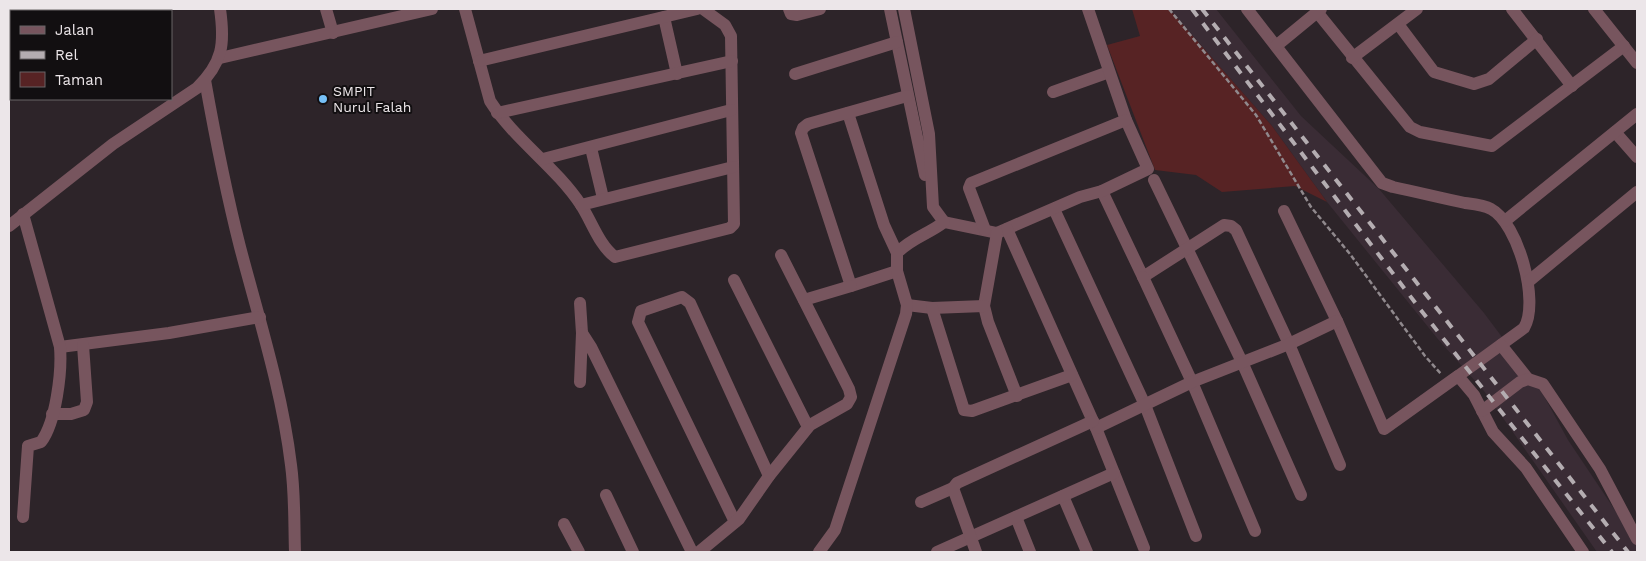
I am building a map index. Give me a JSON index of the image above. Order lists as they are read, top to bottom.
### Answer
{
  "places": ["SMPIT Nurul Falah"],
  "legend": ["Jalan", "Rel", "Taman"]
}
